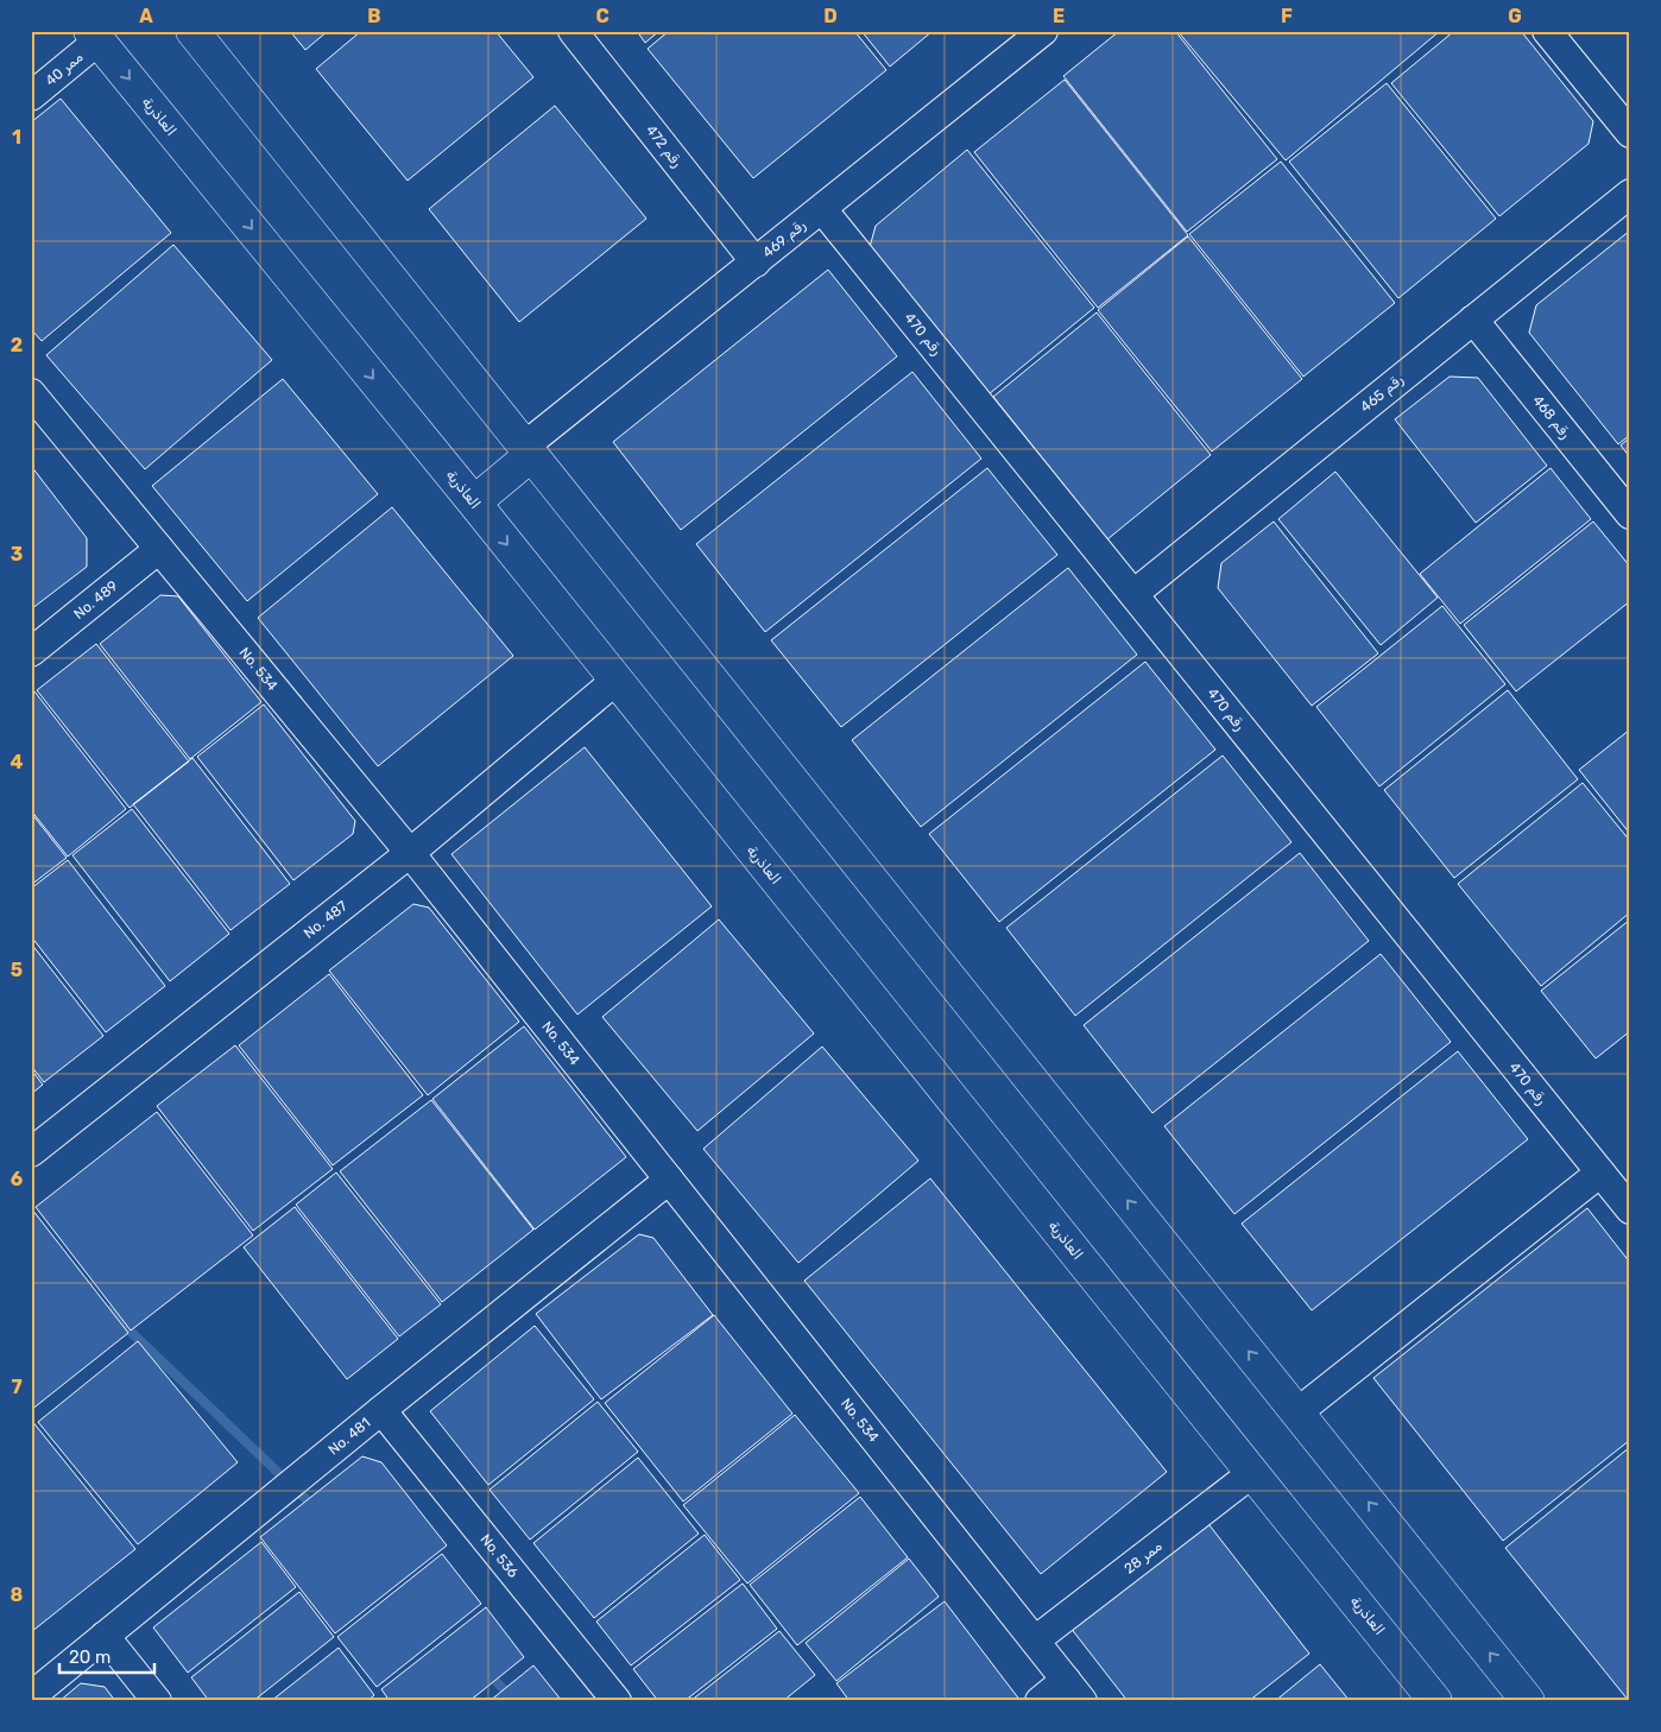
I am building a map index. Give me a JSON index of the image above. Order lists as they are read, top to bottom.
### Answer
{
  "streets": {
    "street": [
      "ممر 40",
      "العاذرية",
      "رقم 472",
      "رقم 469",
      "رقم 470",
      "رقم 465",
      "رقم 468",
      "No. 489",
      "No. 534",
      "No. 487",
      "No. 481",
      "No. 536",
      "ممر 28"
    ]
  },
  "crossings": [
    ["ممر 40", "العاذرية"],
    ["العاذرية", "No. 487"],
    ["العاذرية", "ممر 28"],
    ["رقم 472", "رقم 469"],
    ["رقم 469", "رقم 470"],
    ["رقم 470", "رقم 465"],
    ["رقم 465", "رقم 468"],
    ["No. 489", "No. 534"],
    ["No. 534", "No. 487"],
    ["No. 534", "No. 481"],
    ["No. 534", "ممر 28"],
    ["No. 481", "No. 536"]
  ],
  "scale_bar": "20 m",
  "grid": {
    "columns": [
      "A",
      "B",
      "C",
      "D",
      "E",
      "F",
      "G"
    ],
    "rows": [
      "1",
      "2",
      "3",
      "4",
      "5",
      "6",
      "7",
      "8"
    ]
  }
}
